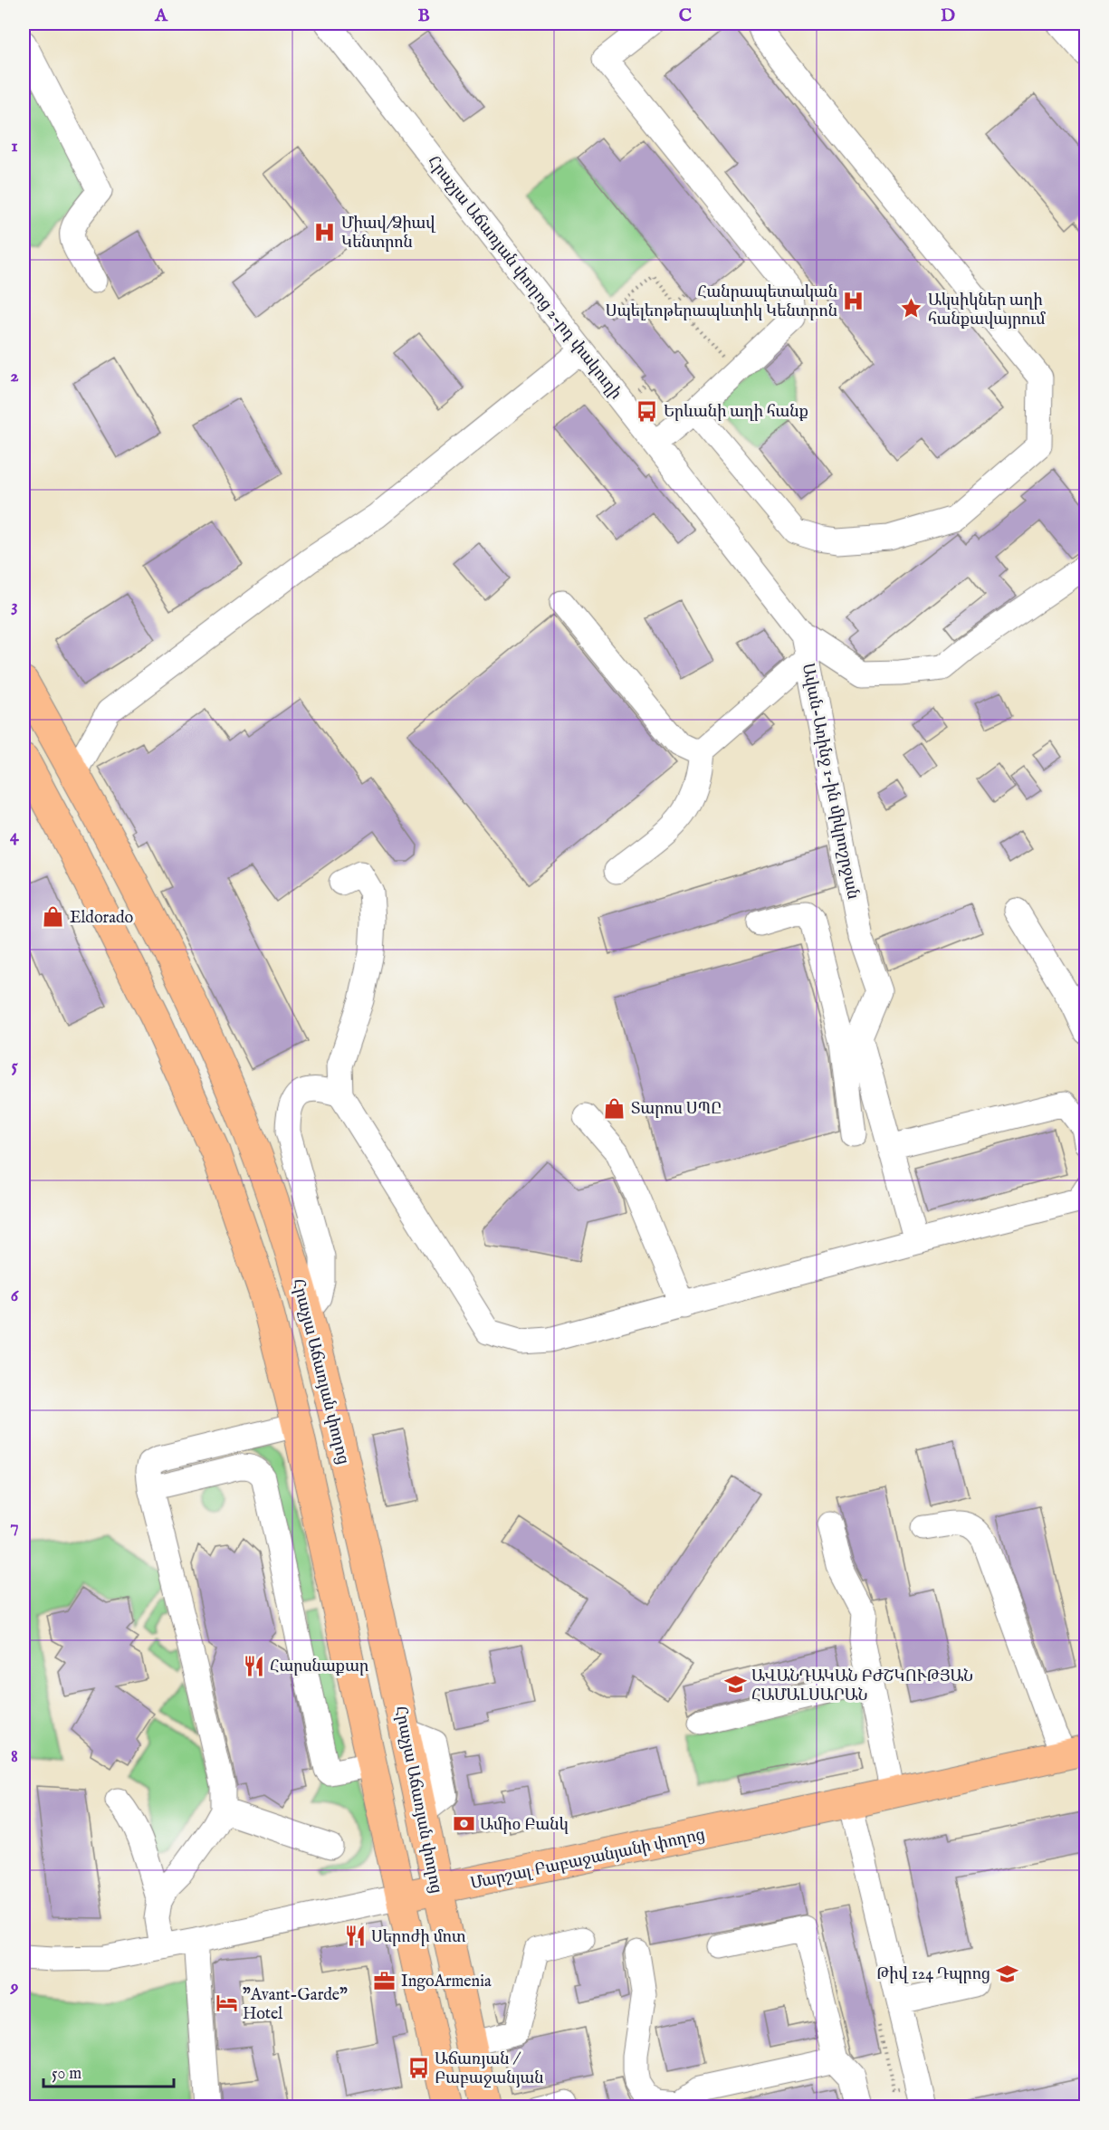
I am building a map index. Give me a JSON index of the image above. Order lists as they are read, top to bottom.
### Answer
{
  "streets": {
    "main road": ["Հրաչյա Աճառյան փողոց", "Մարշալ Բաբաջանյանի փողոց"],
    "street": ["Հրաչյա Աճառյան փողոց 2-րդ փակուղի", "Ավան-Առինջ 1-ին միկրոշրջան"]
  },
  "crossings": [
    ["Հրաչյա Աճառյան փողոց 2-րդ փակուղի", "Ավան-Առինջ 1-ին միկրոշրջան"],
    ["Հրաչյա Աճառյան փողոց", "Մարշալ Բաբաջանյանի փողոց"]
  ],
  "places": {
    "hospital": ["Միավ/Ձիավ Կենտրոն", "Հանրապետական Սպելեոթերապևտիկ Կենտրոն"],
    "place": ["Ակսիկներ աղի հանքավայրում"],
    "bus stop": ["Երևանի աղի հանք", "Աճառյան / Բաբաջանյան"],
    "shop": ["Eldorado", "Տարոս ՍՊԸ"],
    "restaurant": ["Հարսնաքար", "Սերոժի մոտ"],
    "school or university": ["ԱՎԱՆԴԱԿԱՆ ԲԺՇԿՈՒԹՅԱՆ ՀԱՄԱԼՍԱՐԱՆ", "Թիվ 124 Դպրոց"],
    "bank": ["Ամիօ Բանկ"],
    "office": ["IngoArmenia"],
    "hotel": ["\"Avant-Garde\" Hotel"]
  },
  "scale_bar": "50 m",
  "grid": {
    "columns": [
      "A",
      "B",
      "C",
      "D"
    ],
    "rows": [
      "1",
      "2",
      "3",
      "4",
      "5",
      "6",
      "7",
      "8",
      "9"
    ]
  }
}
